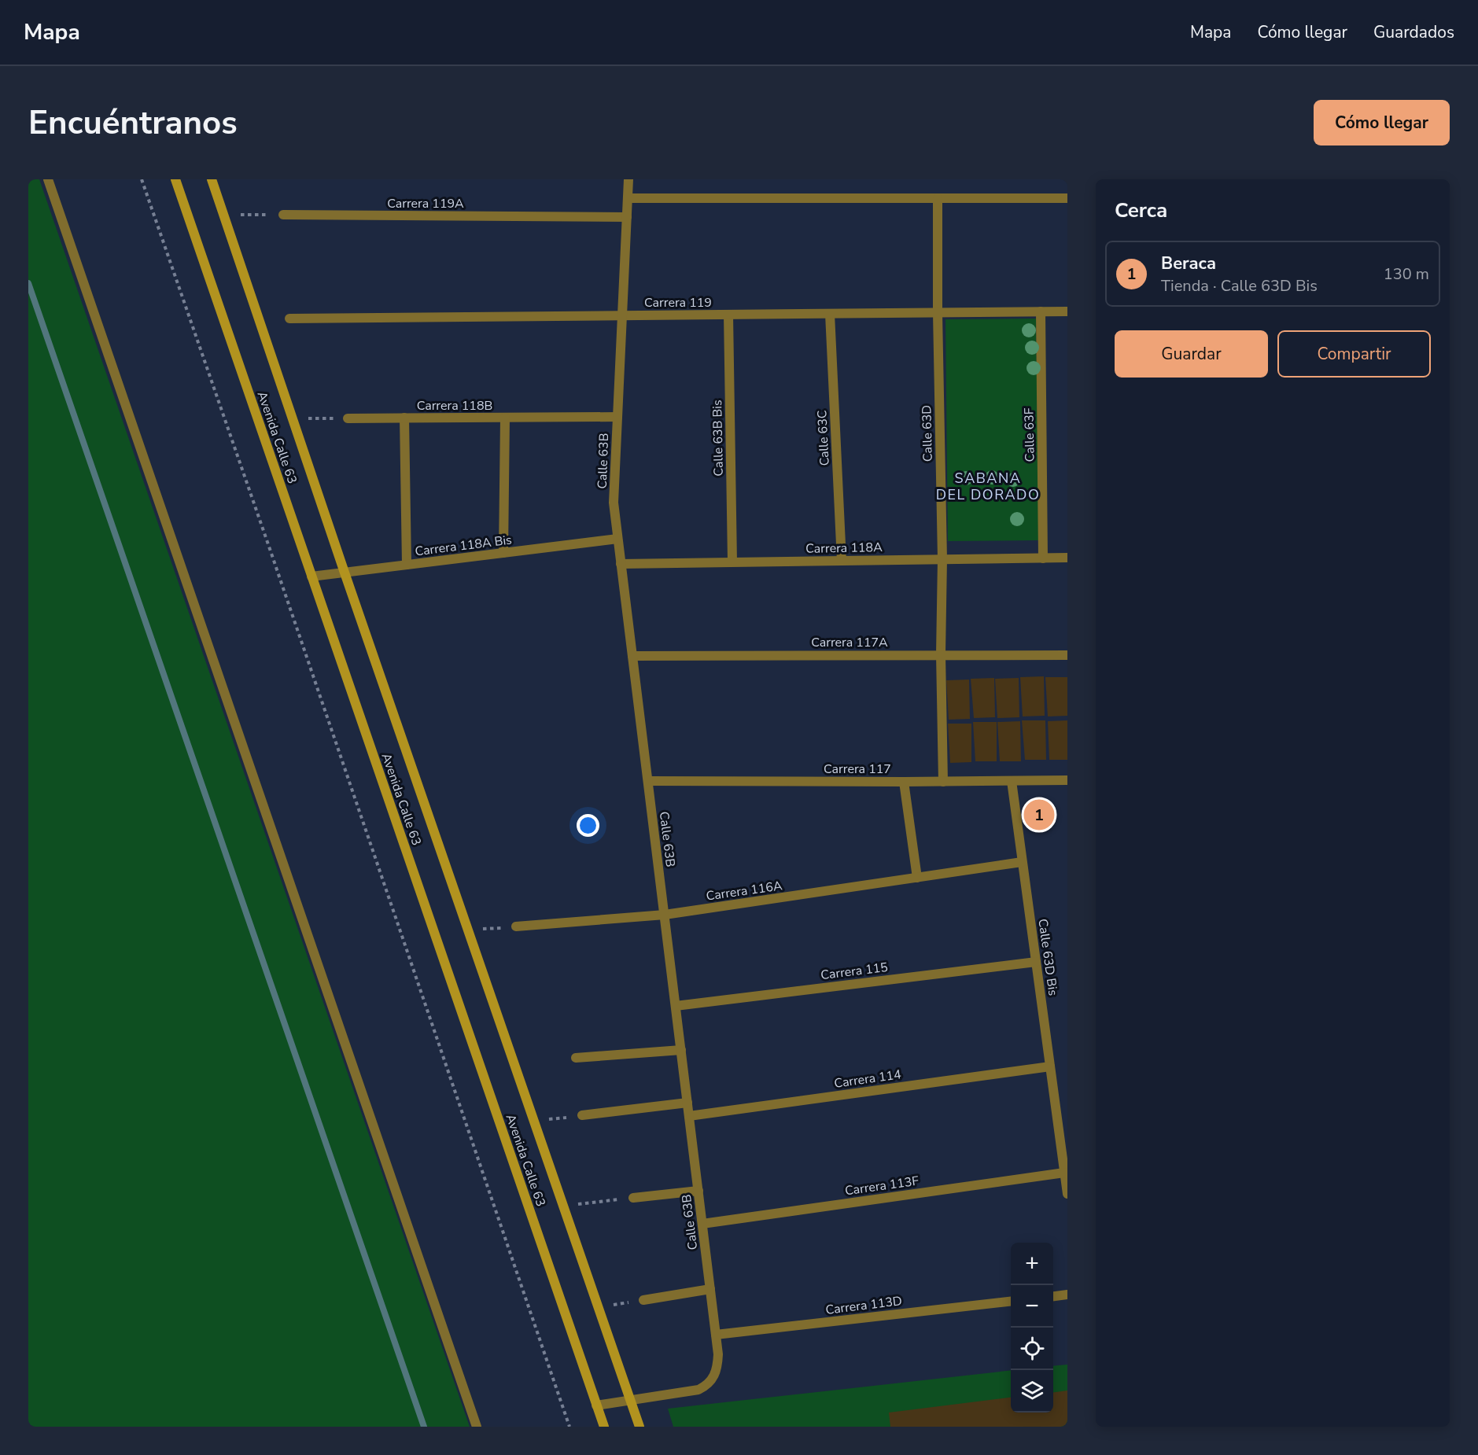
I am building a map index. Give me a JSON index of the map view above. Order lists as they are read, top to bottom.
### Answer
{
  "streets": {
    "main road": ["Avenida Calle 63"],
    "street": [
      "Carrera 119A",
      "Carrera 119",
      "Carrera 118B",
      "Calle 63D",
      "Calle 63F",
      "Calle 63B Bis",
      "Calle 63C",
      "Calle 63B",
      "Carrera 118A Bis",
      "Carrera 118A",
      "Carrera 117A",
      "Carrera 117",
      "Carrera 116A",
      "Calle 63D Bis",
      "Carrera 115",
      "Carrera 114",
      "Carrera 113F",
      "Carrera 113D"
    ]
  },
  "crossings": [
    ["Carrera 119A", "Calle 63B"],
    ["Carrera 119", "Calle 63D"],
    ["Carrera 119", "Calle 63F"],
    ["Carrera 119", "Calle 63B Bis"],
    ["Carrera 119", "Calle 63C"],
    ["Carrera 119", "Calle 63B"],
    ["Carrera 118B", "Calle 63B"],
    ["Calle 63D", "Carrera 118A"],
    ["Calle 63D", "Carrera 117A"],
    ["Calle 63D", "Carrera 117"],
    ["Calle 63F", "Carrera 118A"],
    ["Avenida Calle 63", "Calle 63B"],
    ["Avenida Calle 63", "Carrera 118A Bis"],
    ["Calle 63B Bis", "Carrera 118A"],
    ["Calle 63C", "Carrera 118A"],
    ["Calle 63B", "Carrera 118A Bis"],
    ["Calle 63B", "Carrera 118A"],
    ["Calle 63B", "Carrera 117A"],
    ["Calle 63B", "Carrera 117"],
    ["Calle 63B", "Carrera 116A"],
    ["Calle 63B", "Carrera 115"],
    ["Calle 63B", "Carrera 114"],
    ["Calle 63B", "Carrera 113F"],
    ["Calle 63B", "Carrera 113D"],
    ["Carrera 117", "Calle 63D Bis"],
    ["Carrera 116A", "Calle 63D Bis"],
    ["Calle 63D Bis", "Carrera 115"],
    ["Calle 63D Bis", "Carrera 114"],
    ["Calle 63D Bis", "Carrera 113F"]
  ],
  "districts": ["SABANA DEL DORADO"],
  "page": {
    "header": "Mapa",
    "nav": ["Mapa", "Cómo llegar", "Guardados"],
    "buttons": [
      "Cómo llegar",
      ["Guardar", "Compartir"]
    ],
    "title": "Encuéntranos",
    "heading": "Cerca",
    "list": [
      {
        "mark": "1",
        "name": "Beraca",
        "note": "Tienda · Calle 63D Bis",
        "value": "130 m"
      }
    ],
    "pins": "1",
    "map_buttons": ["+", "−"]
  }
}
